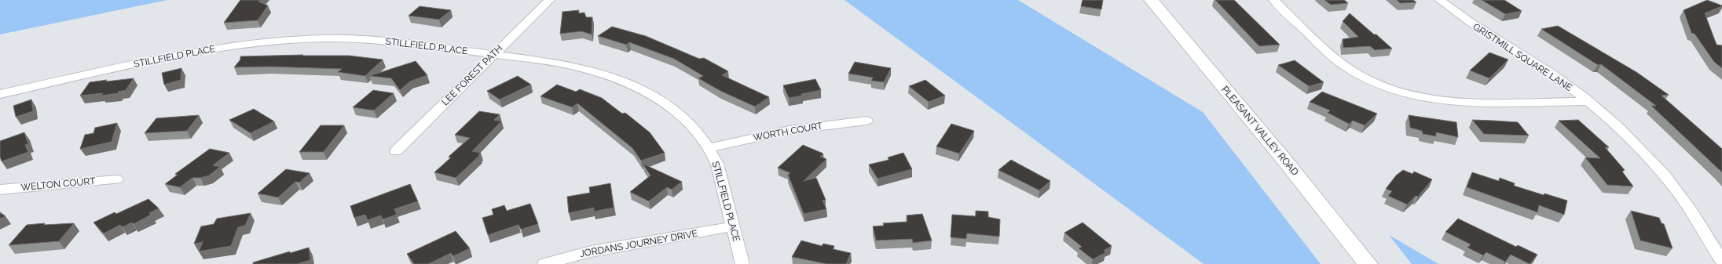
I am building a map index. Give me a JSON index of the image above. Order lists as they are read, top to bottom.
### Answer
{
  "streets": {
    "main road": ["PLEASANT VALLEY ROAD"],
    "street": [
      "STILLFIELD PLACE",
      "GRISTMILL SQUARE LANE",
      "LEE FOREST PATH",
      "WORTH COURT",
      "WELTON COURT",
      "JORDANS JOURNEY DRIVE"
    ]
  },
  "crossings": [
    ["STILLFIELD PLACE", "LEE FOREST PATH"],
    ["STILLFIELD PLACE", "WORTH COURT"],
    ["STILLFIELD PLACE", "JORDANS JOURNEY DRIVE"]
  ]
}
